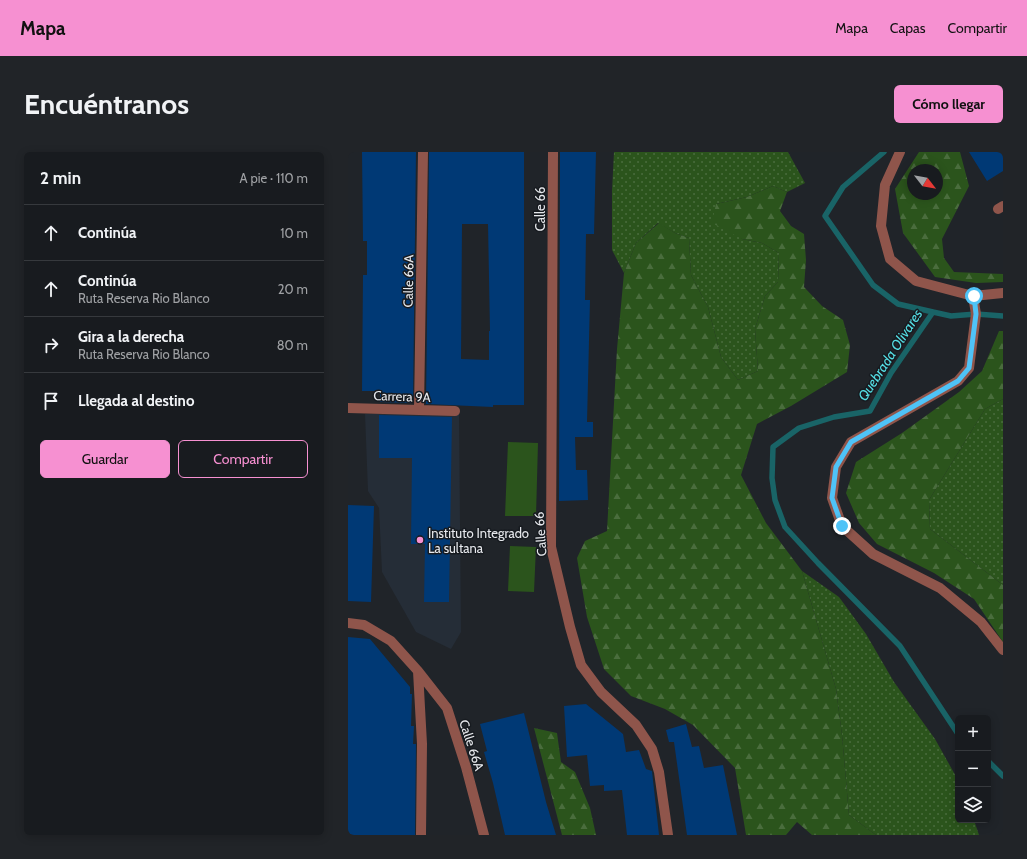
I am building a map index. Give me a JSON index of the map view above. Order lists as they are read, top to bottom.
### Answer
{
  "streets": {
    "street": ["Calle 66", "Calle 66A", "Carrera 9A"]
  },
  "crossings": [
    ["Calle 66A", "Carrera 9A"]
  ],
  "water": ["Quebrada Olivares"],
  "places": ["Instituto Integrado La sultana"],
  "north": "bottom right",
  "page": {
    "header": "Mapa",
    "nav": ["Mapa", "Capas", "Compartir"],
    "buttons": [
      "Cómo llegar",
      ["Guardar", "Compartir"]
    ],
    "title": "Encuéntranos",
    "heading": ["2 min", "A pie · 110 m"],
    "list": [
      ["Continúa", "10 m"],
      ["Continúa", "Ruta Reserva Rio Blanco", "20 m"],
      ["Gira a la derecha", "Ruta Reserva Rio Blanco", "80 m"],
      "Llegada al destino"
    ],
    "map_buttons": ["+", "−"]
  }
}
